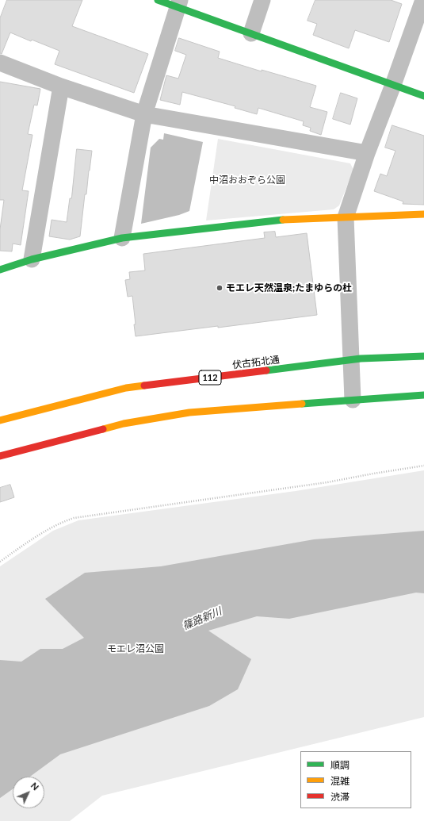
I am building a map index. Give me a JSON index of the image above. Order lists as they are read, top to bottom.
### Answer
{
  "streets": {
    "main road": ["伏古拓北通", "112"]
  },
  "water": ["篠路新川"],
  "parks": ["中沼おおぞら公園", "モエレ沼公園"],
  "places": ["モエレ天然温泉;たまゆらの杜"],
  "legend": ["順調", "混雑", "渋滞"],
  "north": "top right"
}
